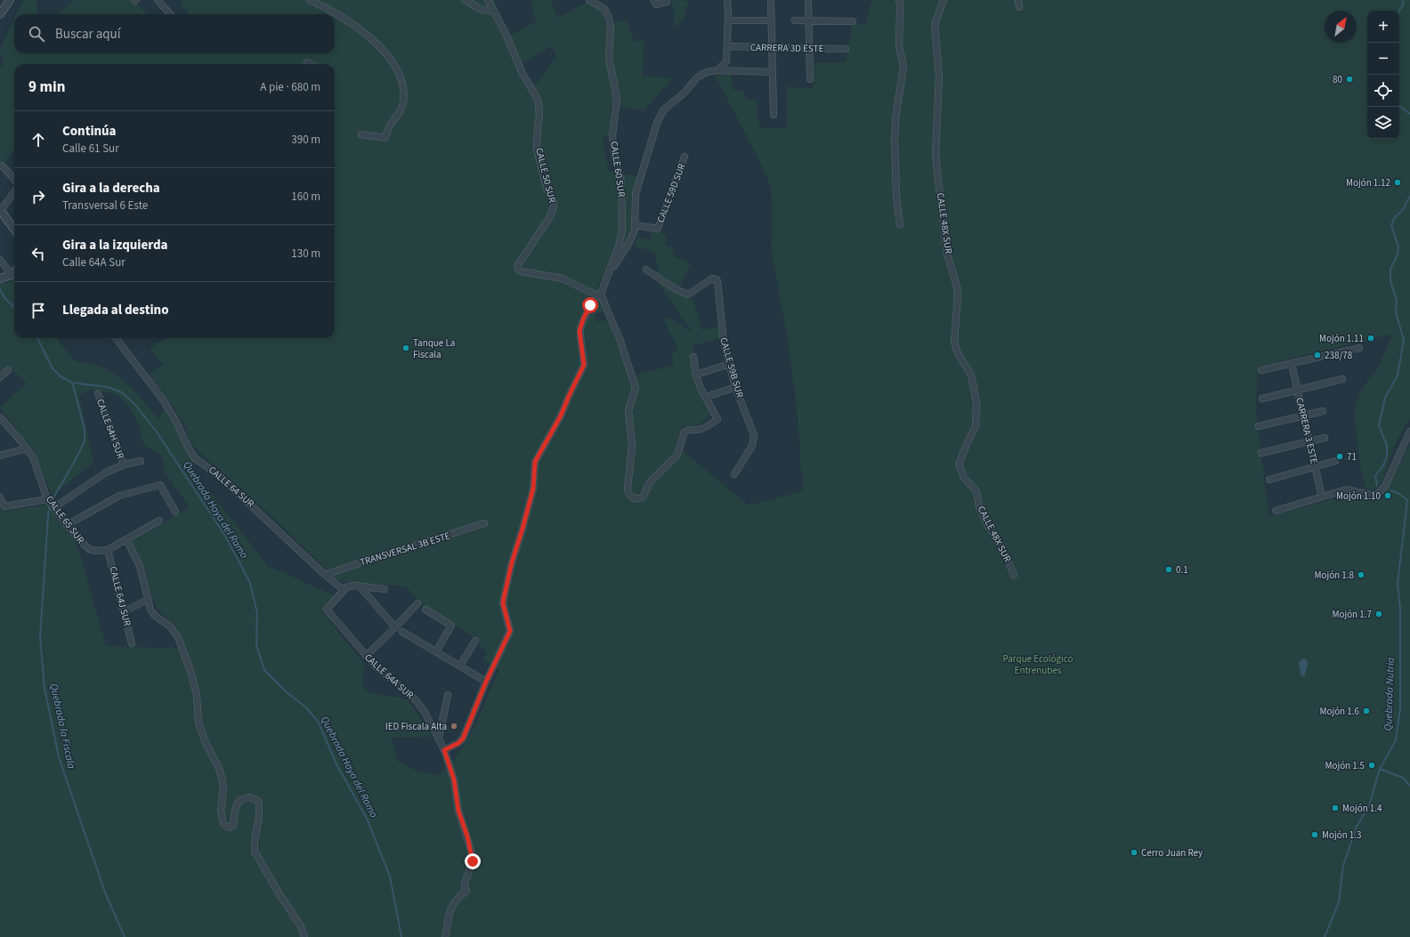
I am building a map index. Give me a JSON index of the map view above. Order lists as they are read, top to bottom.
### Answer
{
  "streets": {
    "street": [
      "CARRERA 3D ESTE",
      "CALLE 60 SUR",
      "CALLE 50 SUR",
      "CALLE 59D SUR",
      "CALLE 48X SUR",
      "CALLE 59B SUR",
      "CALLE 64H SUR",
      "CARRERA 3 ESTE",
      "CALLE 64 SUR",
      "CALLE 65 SUR",
      "TRANSVERSAL 3B ESTE",
      "CALLE 64J SUR",
      "CALLE 64A SUR"
    ]
  },
  "crossings": [
    ["CALLE 60 SUR", "CALLE 50 SUR"],
    ["CALLE 64 SUR", "TRANSVERSAL 3B ESTE"],
    ["CALLE 64 SUR", "CALLE 64A SUR"],
    ["CALLE 65 SUR", "CALLE 64J SUR"]
  ],
  "water": ["Quebrada Haya del Ramo", "Quebrada Nutria", "Quebrada la Fiscala"],
  "parks": ["Parque Ecológico Entrenubes"],
  "places": [
    "80",
    "Mojón 1.12",
    "Mojón 1.11",
    "Tanque La Fiscala",
    "238/78",
    "71",
    "Mojón 1.10",
    "0.1",
    "Mojón 1.8",
    "Mojón 1.7",
    "Mojón 1.6",
    "IED Fiscala Alta",
    "Mojón 1.5",
    "Mojón 1.4",
    "Mojón 1.3",
    "Cerro Juan Rey"
  ],
  "north": "top right",
  "page": {
    "map_buttons": ["+", "−"],
    "search": "Buscar aquí",
    "heading": ["9 min", "A pie · 680 m"],
    "list": [
      ["Continúa", "Calle 61 Sur", "390 m"],
      ["Gira a la derecha", "Transversal 6 Este", "160 m"],
      ["Gira a la izquierda", "Calle 64A Sur", "130 m"],
      "Llegada al destino"
    ]
  }
}
